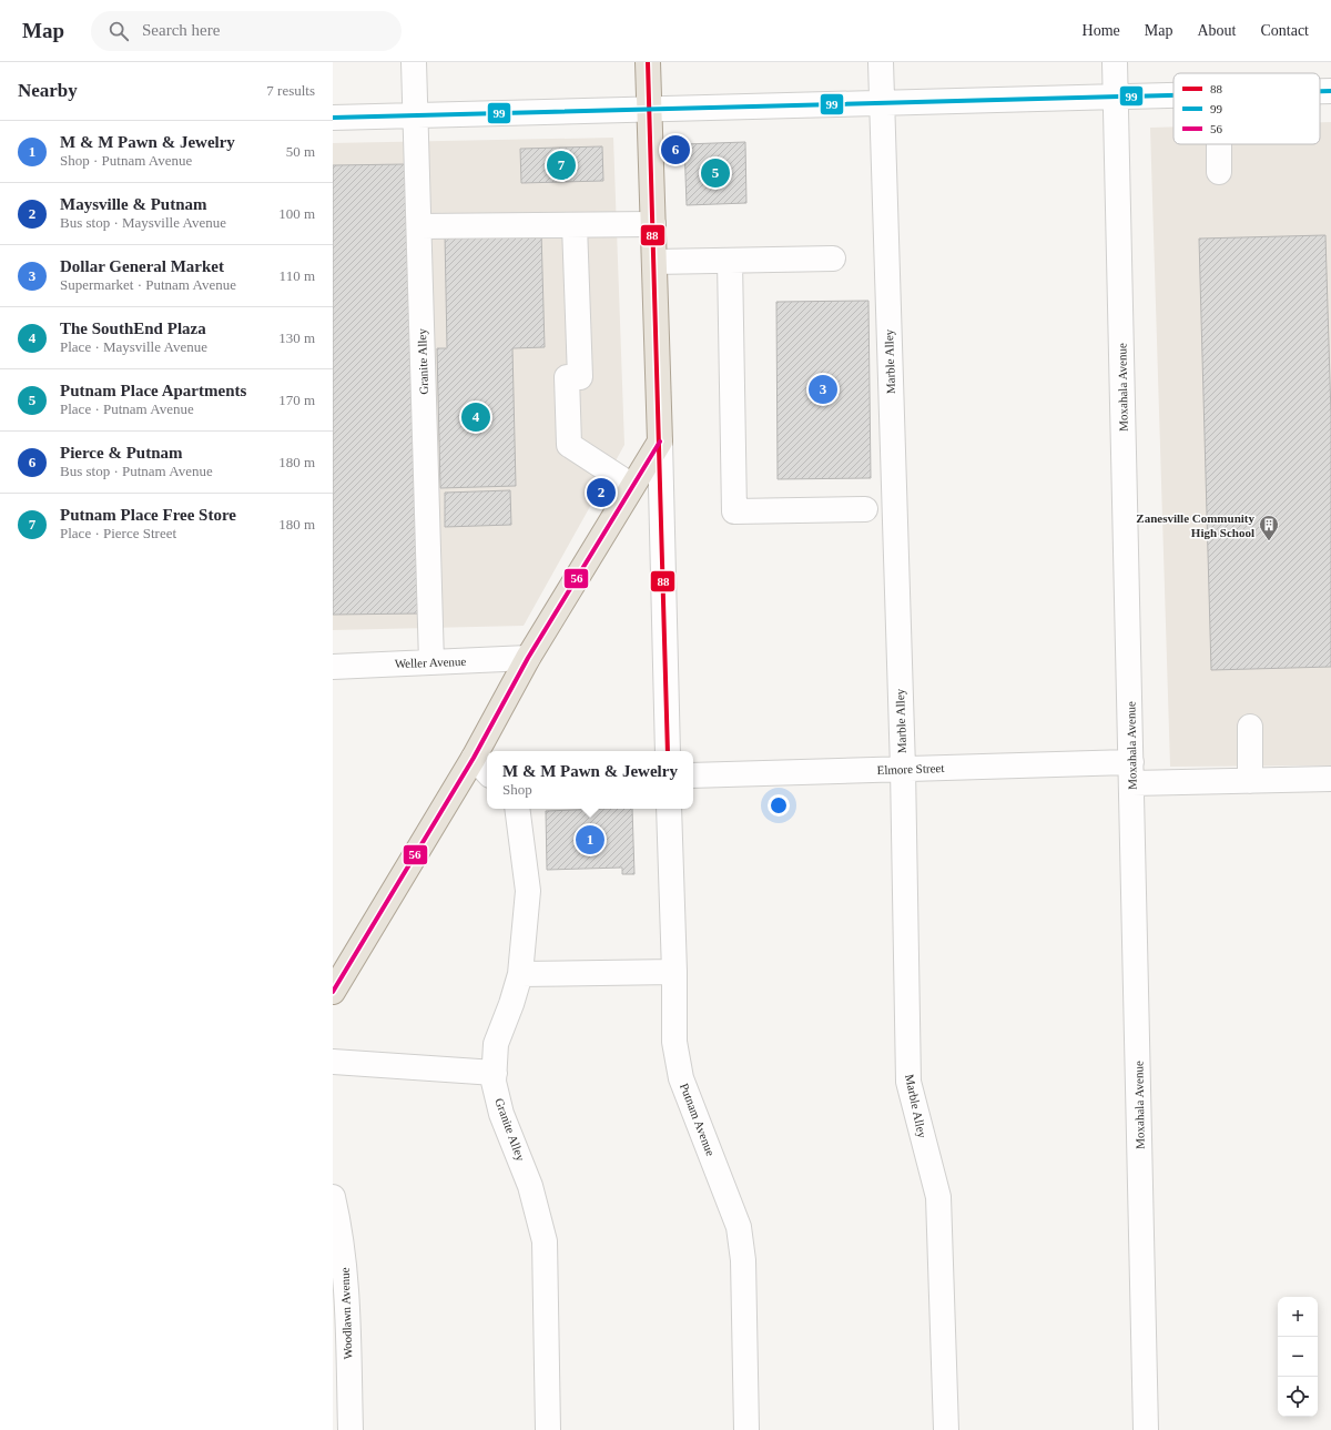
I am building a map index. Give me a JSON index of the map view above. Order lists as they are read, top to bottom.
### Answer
{
  "streets": {
    "street": [
      "Granite Alley",
      "Marble Alley",
      "Moxahala Avenue",
      "Weller Avenue",
      "Elmore Street",
      "Putnam Avenue",
      "Woodlawn Avenue"
    ]
  },
  "crossings": [
    ["Granite Alley", "Weller Avenue"],
    ["Marble Alley", "Elmore Street"],
    ["Moxahala Avenue", "Elmore Street"]
  ],
  "places": {
    "building": ["Zanesville Community High School"]
  },
  "lines": ["transit line 88", "transit line 99", "transit line 56"],
  "legend": ["88", "99", "56"],
  "page": {
    "header": "Map",
    "search": "Search here",
    "nav": [
      "Home",
      "Map",
      "About",
      "Contact"
    ],
    "heading": ["Nearby", "7 results"],
    "list": [
      {
        "mark": "1",
        "name": "M & M Pawn & Jewelry",
        "note": "Shop · Putnam Avenue",
        "value": "50 m"
      },
      {
        "mark": "2",
        "name": "Maysville & Putnam",
        "note": "Bus stop · Maysville Avenue",
        "value": "100 m"
      },
      {
        "mark": "3",
        "name": "Dollar General Market",
        "note": "Supermarket · Putnam Avenue",
        "value": "110 m"
      },
      {
        "mark": "4",
        "name": "The SouthEnd Plaza",
        "note": "Place · Maysville Avenue",
        "value": "130 m"
      },
      {
        "mark": "5",
        "name": "Putnam Place Apartments",
        "note": "Place · Putnam Avenue",
        "value": "170 m"
      },
      {
        "mark": "6",
        "name": "Pierce & Putnam",
        "note": "Bus stop · Putnam Avenue",
        "value": "180 m"
      },
      {
        "mark": "7",
        "name": "Putnam Place Free Store",
        "note": "Place · Pierce Street",
        "value": "180 m"
      }
    ],
    "pins": [
      "6",
      "7",
      "5",
      "3",
      "4",
      "2",
      "1"
    ],
    "popup": ["M & M Pawn & Jewelry", "Shop"],
    "map_buttons": ["+", "−"]
  }
}
